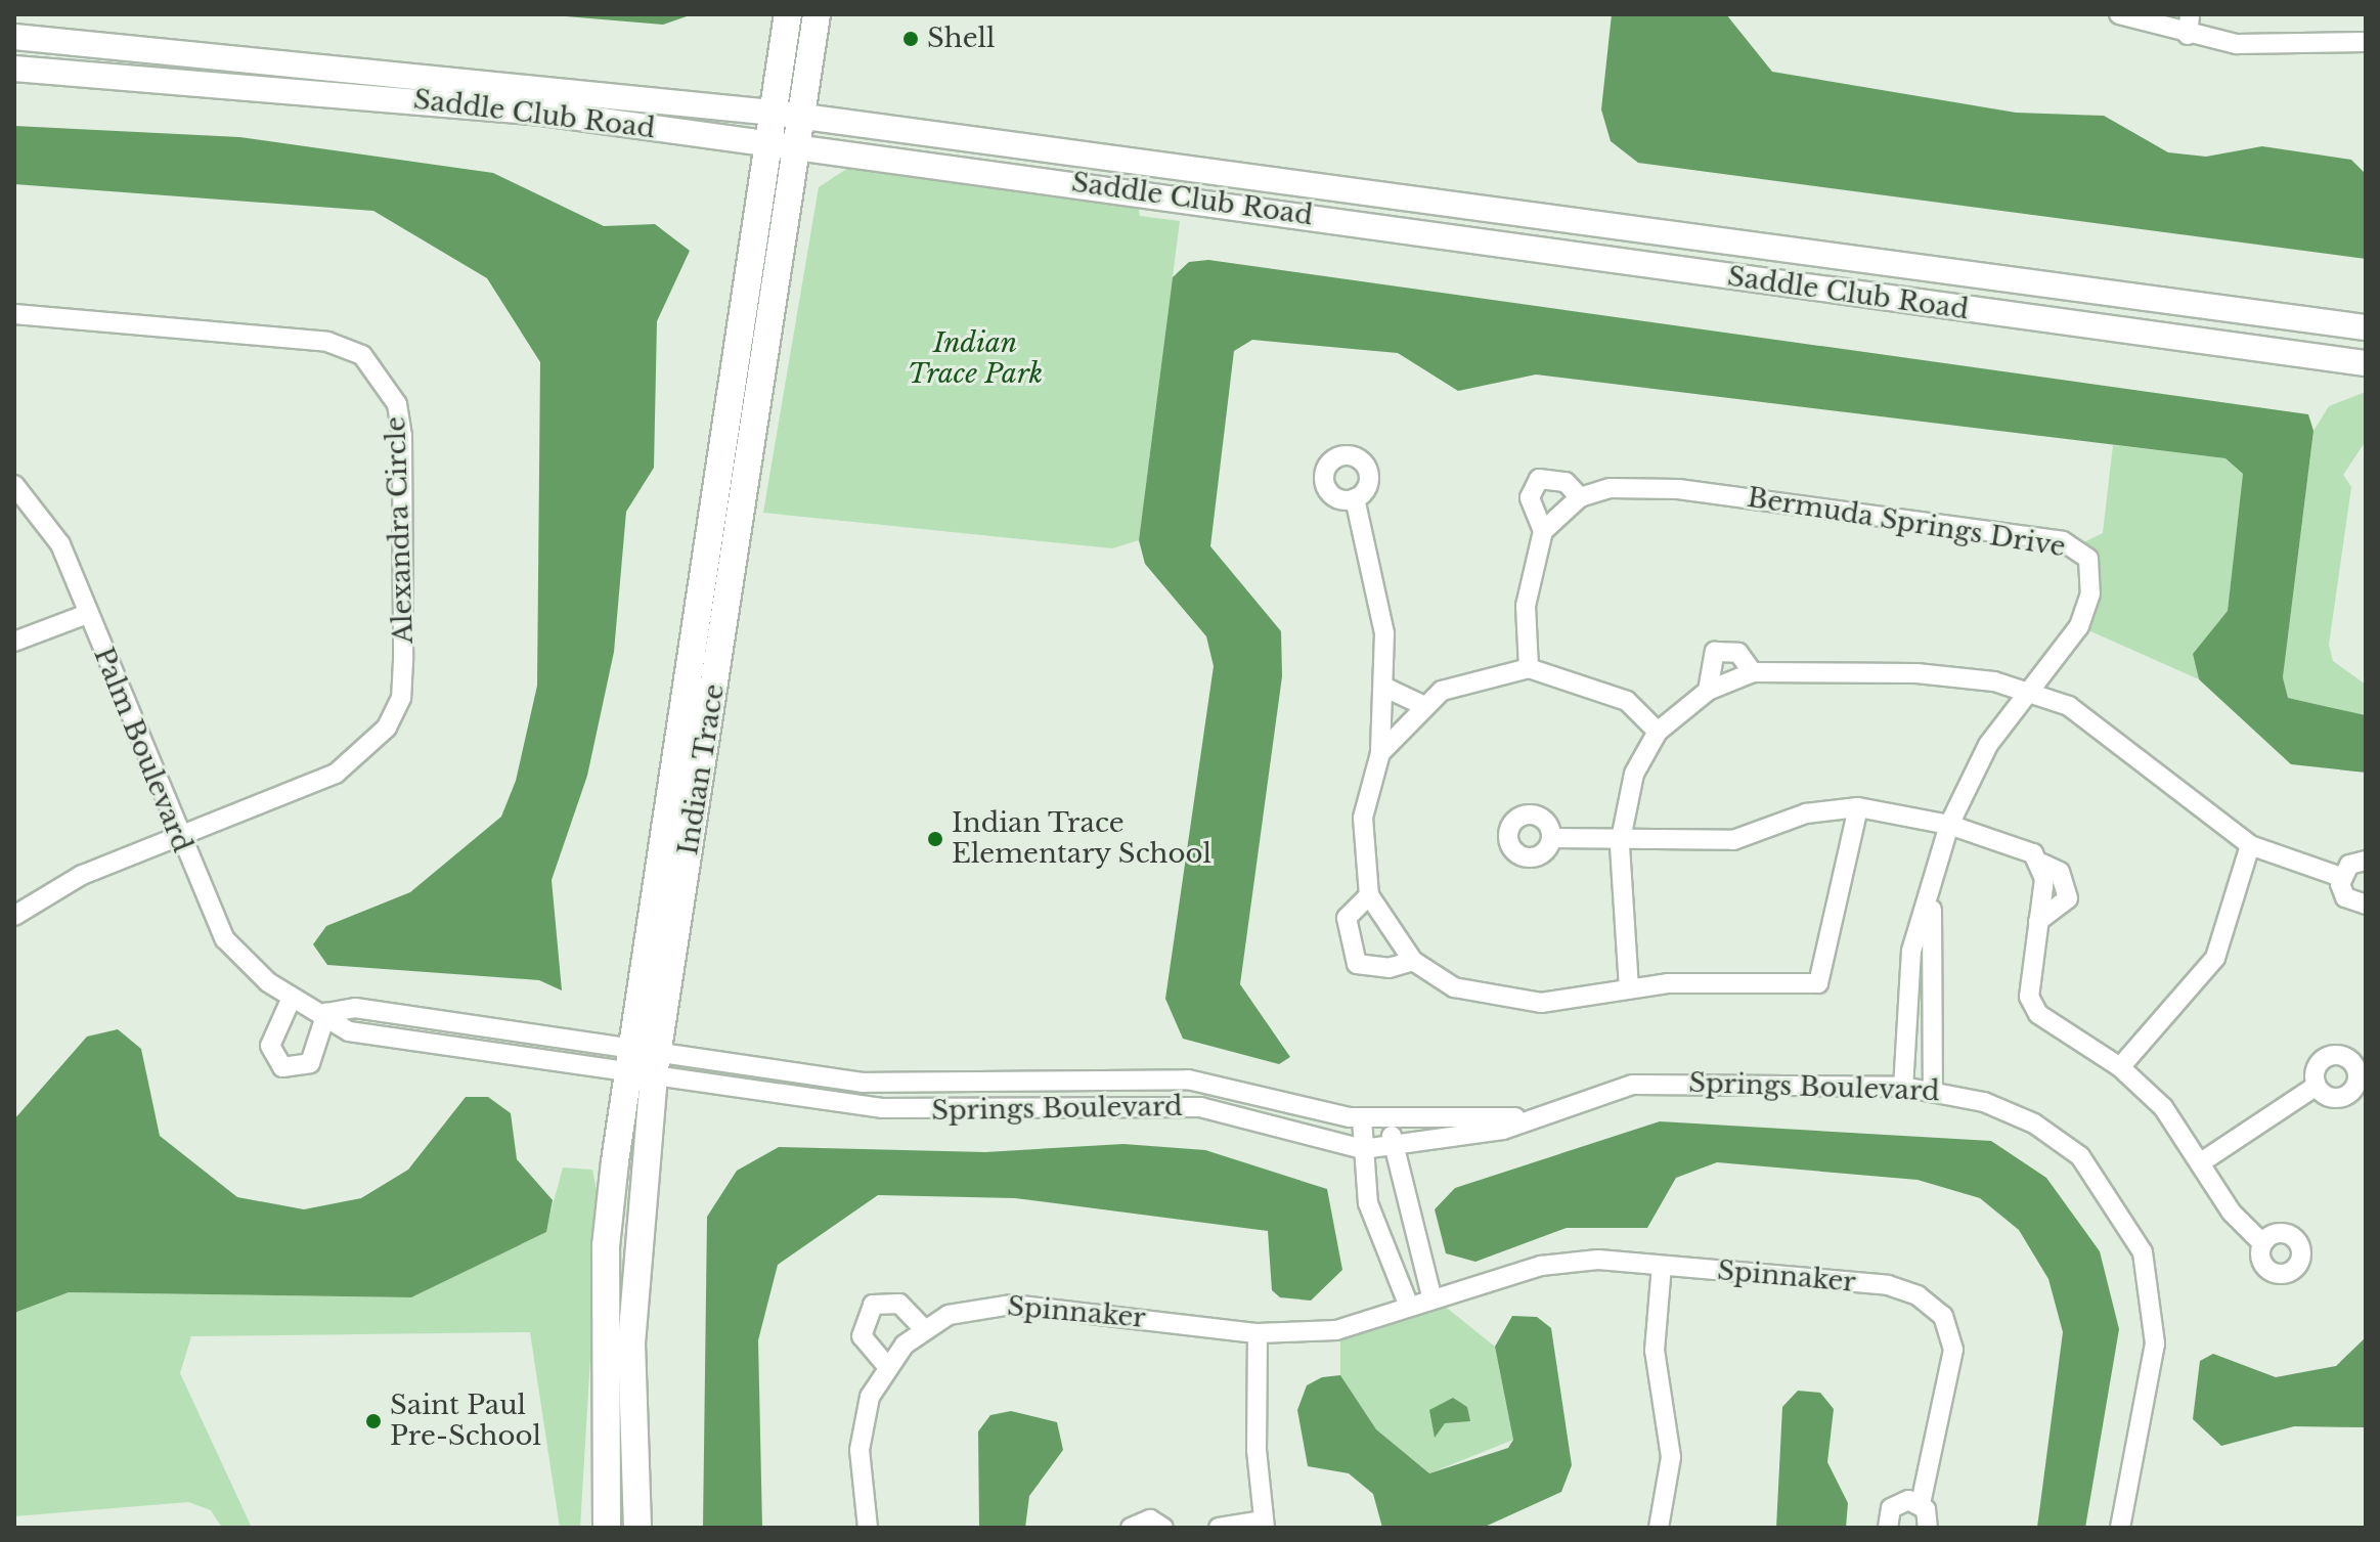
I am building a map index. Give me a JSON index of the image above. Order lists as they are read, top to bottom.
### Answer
{
  "streets": {
    "main road": ["Indian Trace"],
    "street": [
      "Saddle Club Road",
      "Bermuda Springs Drive",
      "Alexandra Circle",
      "Palm Boulevard",
      "Springs Boulevard",
      "Spinnaker"
    ]
  },
  "crossings": [
    ["Saddle Club Road", "Indian Trace"],
    ["Bermuda Springs Drive", "Springs Boulevard"],
    ["Alexandra Circle", "Palm Boulevard"],
    ["Palm Boulevard", "Indian Trace"],
    ["Palm Boulevard", "Springs Boulevard"],
    ["Indian Trace", "Springs Boulevard"]
  ],
  "parks": ["Indian Trace Park"],
  "places": ["Shell", "Indian Trace Elementary School", "Saint Paul Pre-School"]
}
